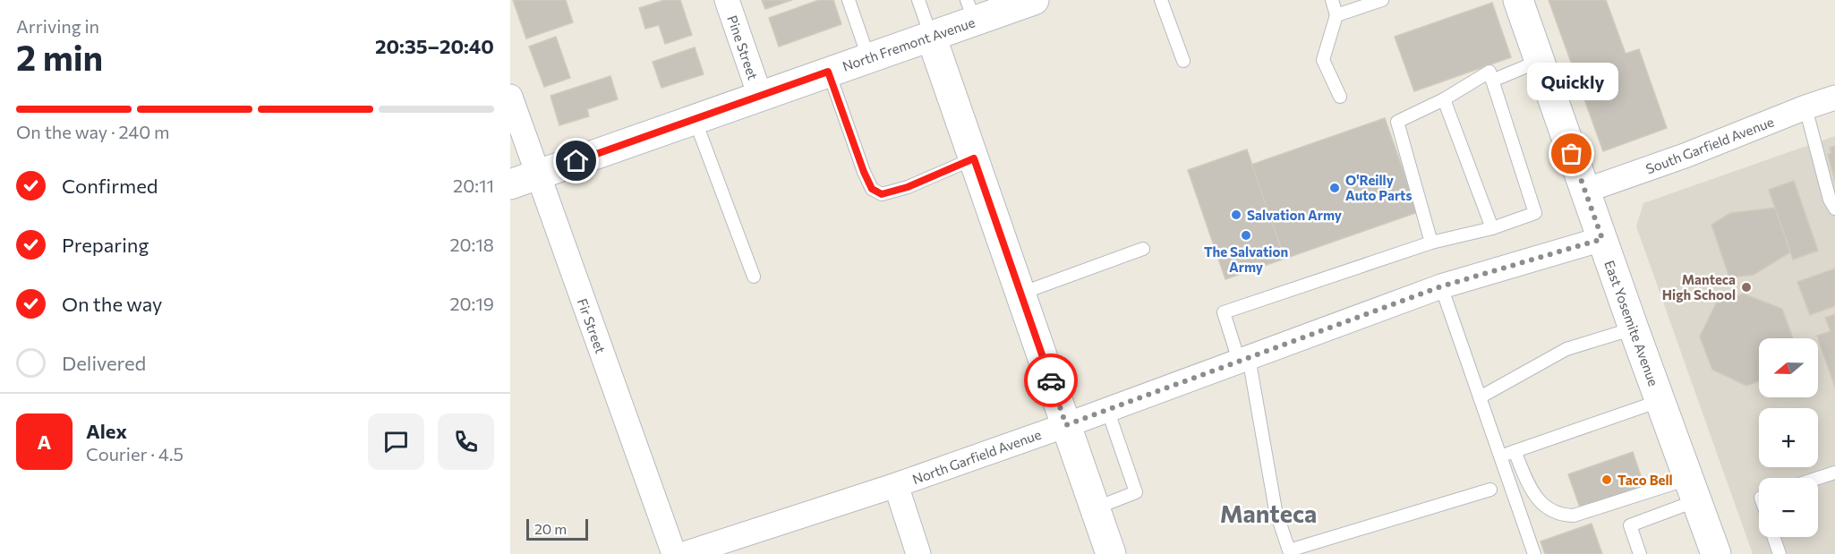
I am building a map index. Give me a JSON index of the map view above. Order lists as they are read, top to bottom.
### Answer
{
  "streets": {
    "street": [
      "North Fremont Avenue",
      "Pine Street",
      "South Garfield Avenue",
      "East Yosemite Avenue",
      "Fir Street",
      "North Garfield Avenue"
    ]
  },
  "crossings": [
    ["North Fremont Avenue", "Pine Street"],
    ["North Fremont Avenue", "Fir Street"],
    ["South Garfield Avenue", "East Yosemite Avenue"],
    ["East Yosemite Avenue", "North Garfield Avenue"]
  ],
  "districts": ["Manteca"],
  "places": [
    "Quickly",
    "O'Reilly Auto Parts",
    "Salvation Army",
    "The Salvation Army",
    "Manteca High School",
    "Taco Bell"
  ],
  "scale_bar": "20 m",
  "north": "left",
  "page": {
    "heading": ["2 min", "Arriving in", "20:35–20:40"],
    "panel": ["Alex", "Courier · 4.5"],
    "bubble": "Quickly",
    "bar": "On the way · 240 m",
    "list": [
      ["Confirmed", "20:11"],
      ["Preparing", "20:18"],
      ["On the way", "20:19"],
      "Delivered"
    ],
    "map_buttons": ["+", "−"],
    "round": "A",
    "scale": "20 m"
  }
}
